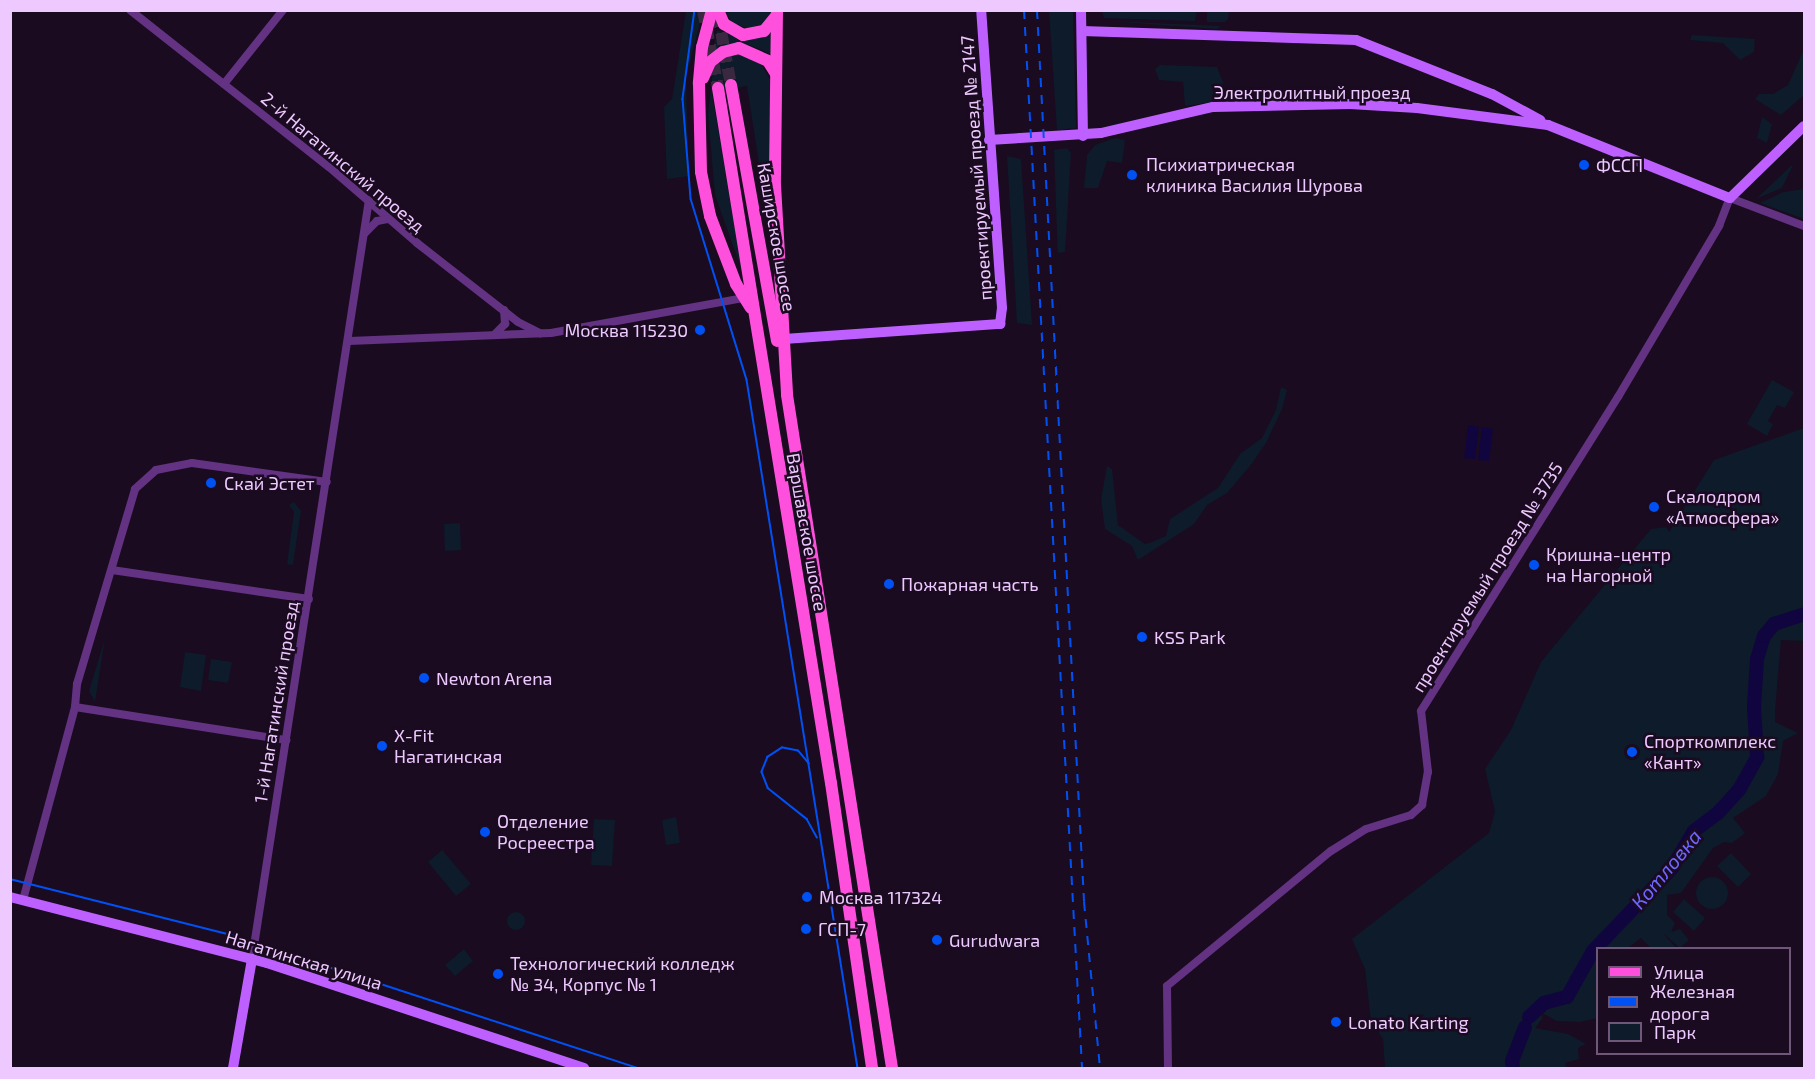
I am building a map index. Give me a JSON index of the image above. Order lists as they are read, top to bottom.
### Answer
{
  "streets": {
    "main road": ["Каширское шоссе", "Варшавское шоссе"],
    "street": [
      "Электролитный проезд",
      "2-й Нагатинский проезд",
      "проектируемый проезд № 2147",
      "проектируемый проезд № 3735",
      "1-й Нагатинский проезд",
      "Нагатинская улица"
    ]
  },
  "crossings": [
    ["Электролитный проезд", "проектируемый проезд № 2147"],
    ["Электролитный проезд", "проектируемый проезд № 3735"],
    ["2-й Нагатинский проезд", "1-й Нагатинский проезд"],
    ["проектируемый проезд № 2147", "Варшавское шоссе"],
    ["Каширское шоссе", "Варшавское шоссе"],
    ["1-й Нагатинский проезд", "Нагатинская улица"]
  ],
  "water": ["Котловка"],
  "places": [
    "ФССП",
    "Психиатрическая клиника Василия Шурова",
    "Москва 115230",
    "Скай Эстет",
    "Скалодром «Атмосфера»",
    "Кришна-центр на Нагорной",
    "Пожарная часть",
    "KSS Park",
    "Newton Arena",
    "X-Fit Нагатинская",
    "Спорткомплекс «Кант»",
    "Отделение Росреестра",
    "Москва 117324",
    "ГСП-7",
    "Gurudwara",
    "Технологический колледж № 34, Корпус № 1",
    "Lonato Karting"
  ],
  "legend": ["Улица", "Железная дорога", "Парк"]
}
